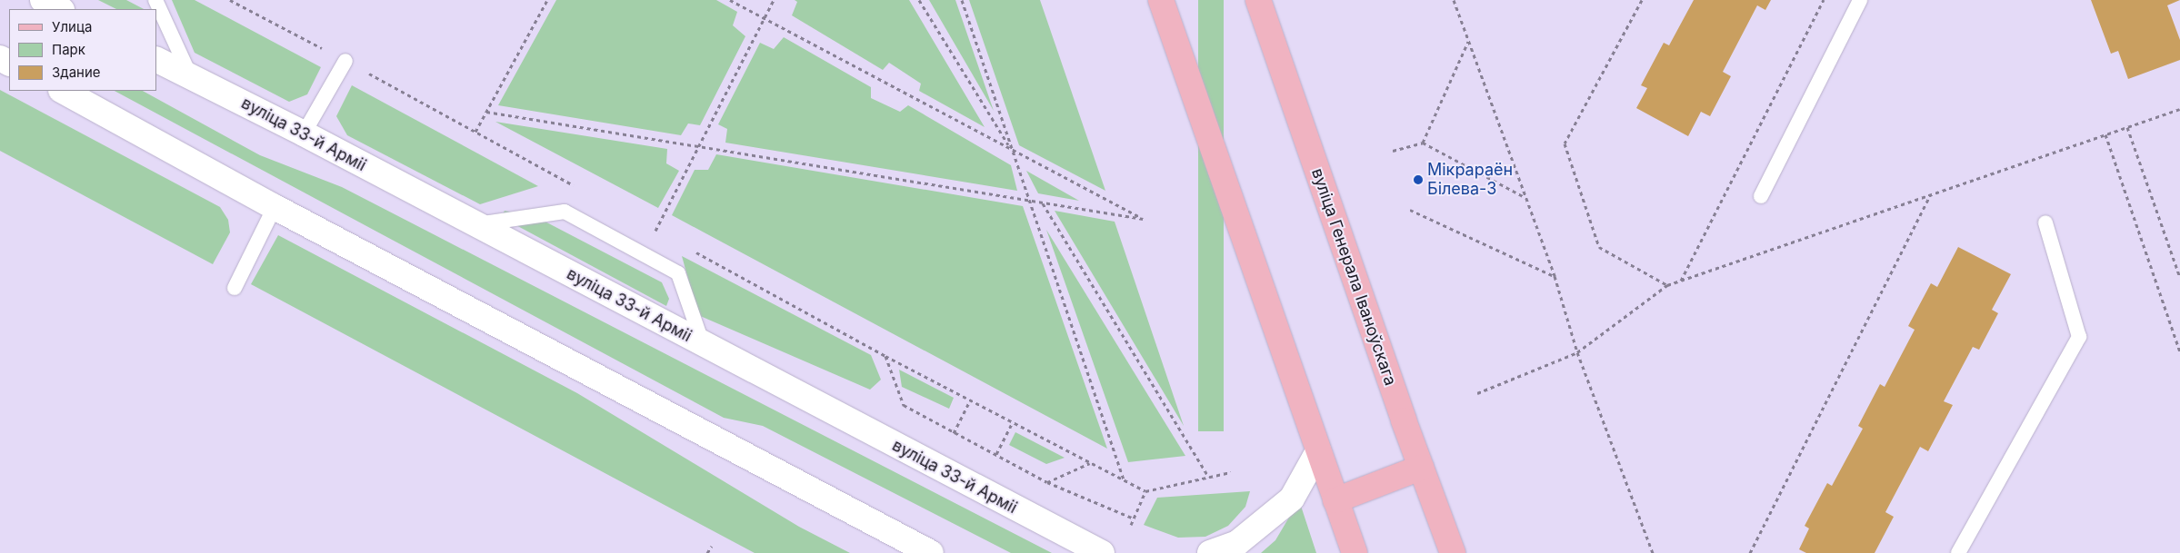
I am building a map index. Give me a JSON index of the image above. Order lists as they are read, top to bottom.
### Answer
{
  "streets": {
    "main road": ["вуліца Генерала Іваноўскага"],
    "street": ["вуліца 33-й Арміі"]
  },
  "places": ["Мікрараён Білева-3"],
  "legend": ["Улица", "Парк", "Здание"]
}
